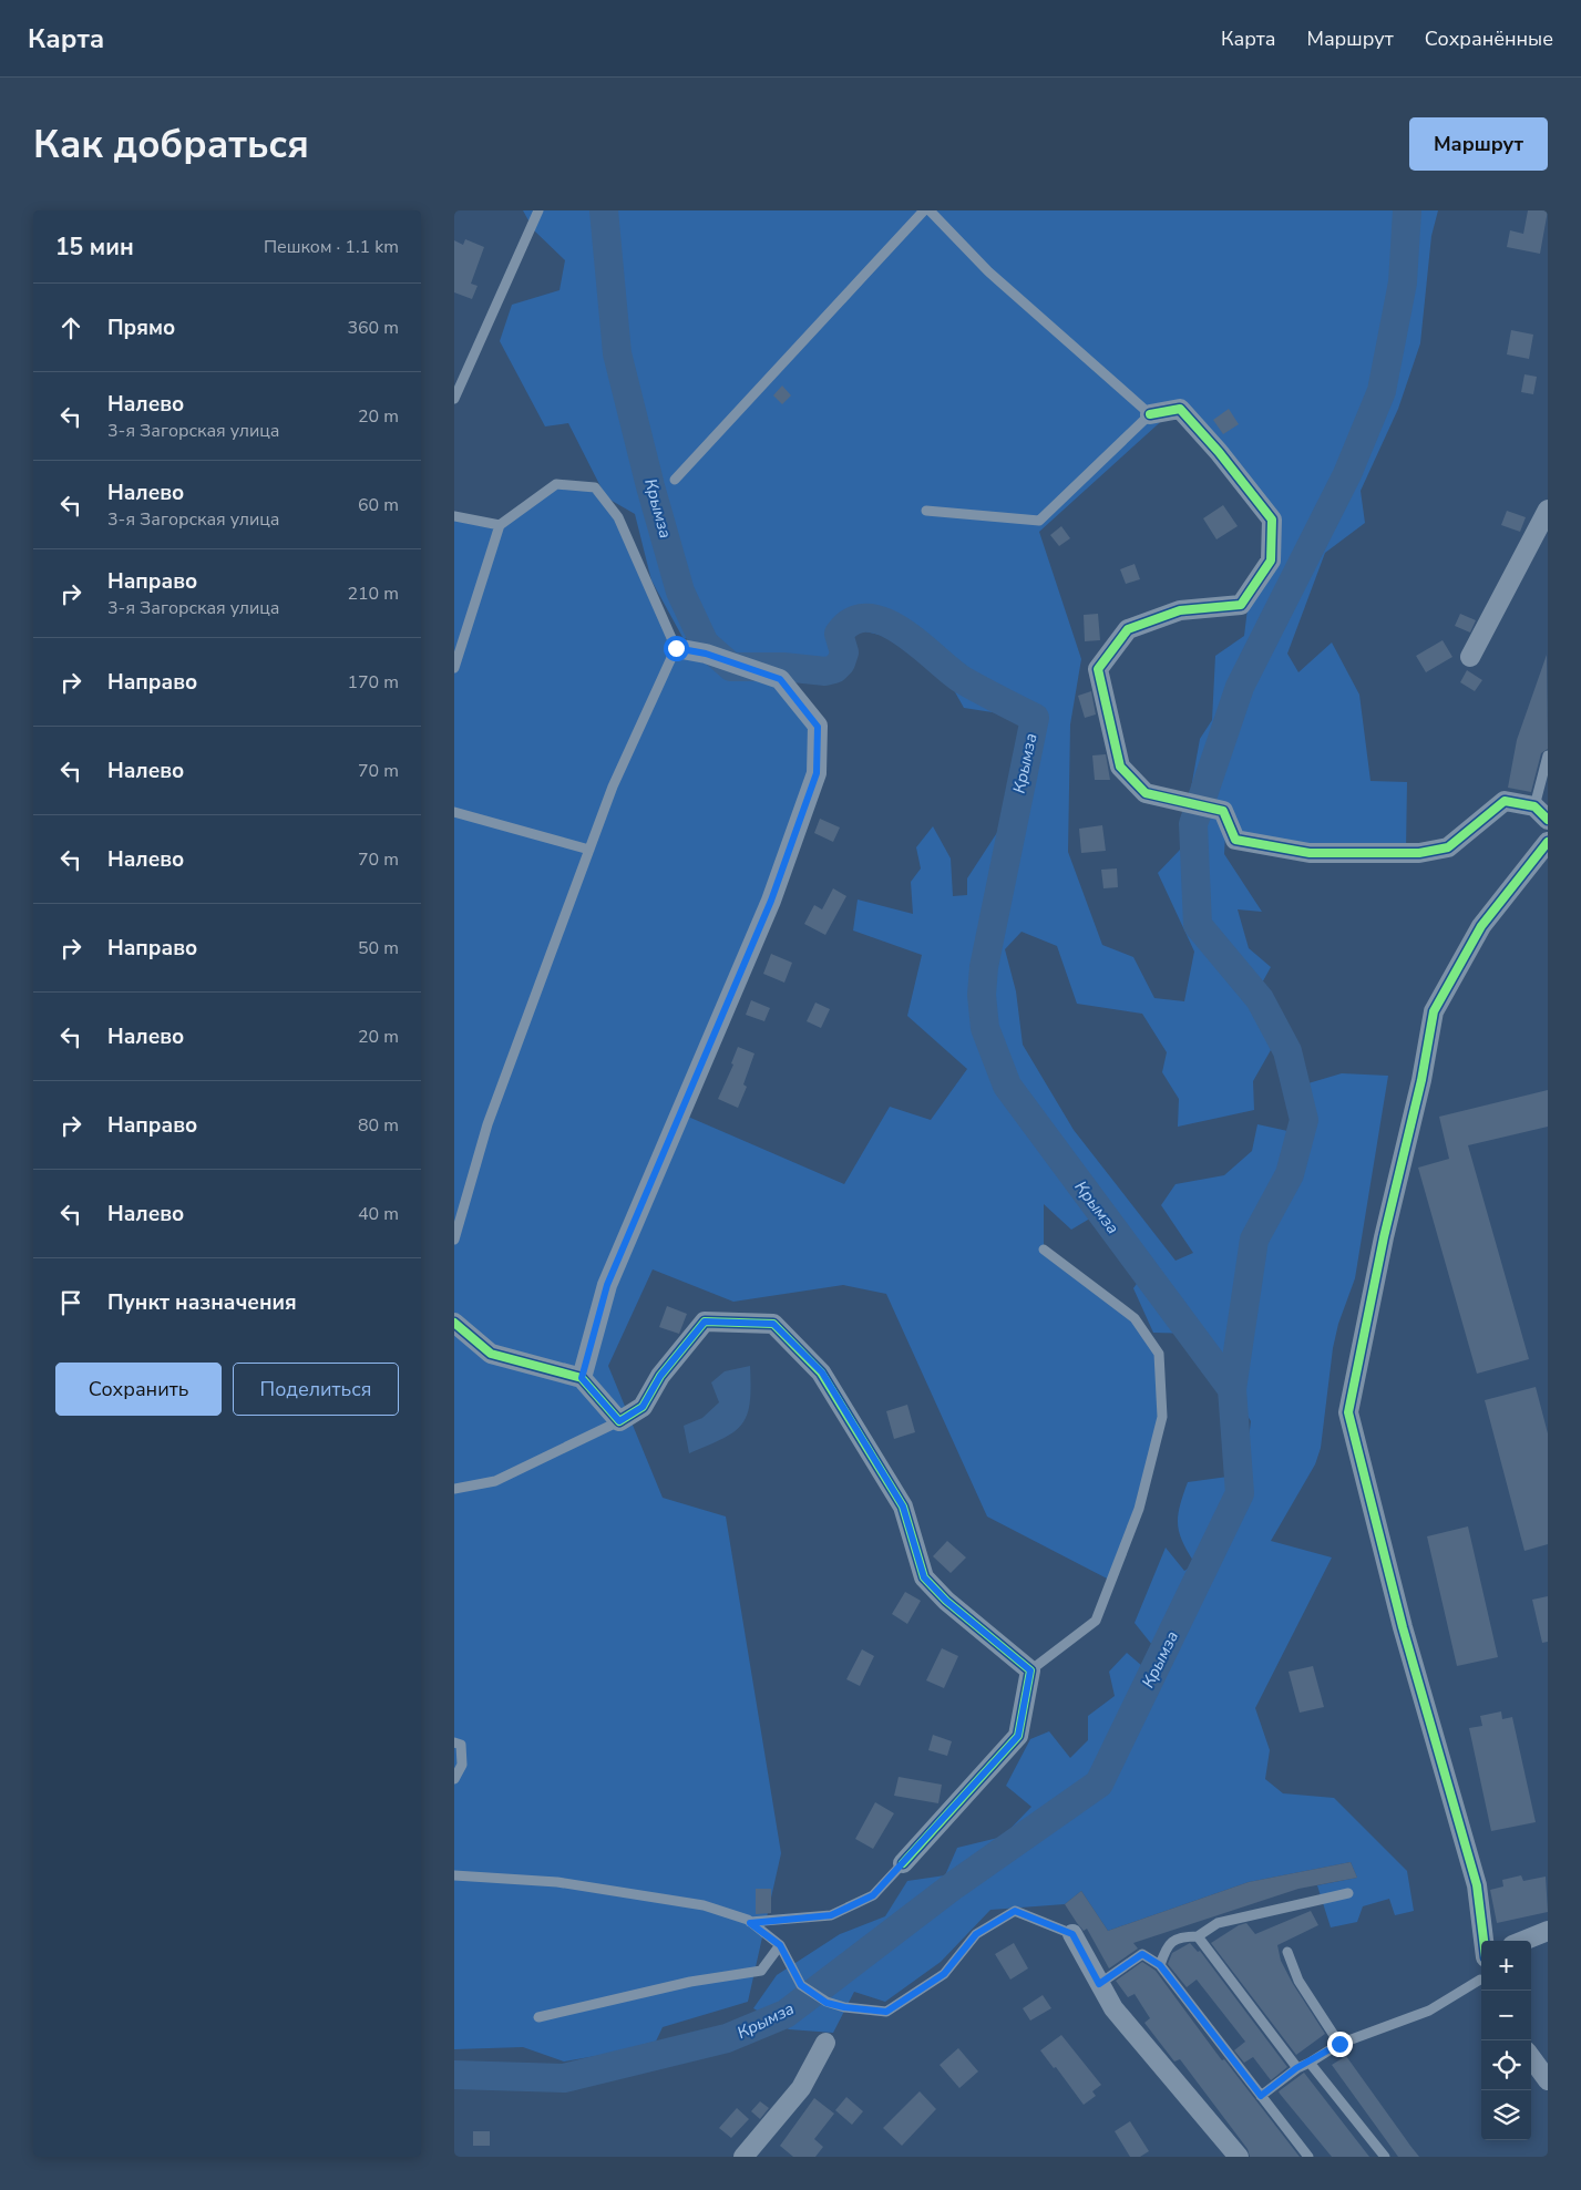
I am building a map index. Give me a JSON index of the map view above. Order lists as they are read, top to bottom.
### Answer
{
  "water": ["Крымза"],
  "page": {
    "header": "Карта",
    "nav": ["Карта", "Маршрут", "Сохранённые"],
    "buttons": [
      "Маршрут",
      ["Сохранить", "Поделиться"]
    ],
    "title": "Как добраться",
    "heading": ["15 мин", "Пешком · 1.1 km"],
    "list": [
      ["Прямо", "360 m"],
      ["Налево", "3-я Загорская улица", "20 m"],
      ["Налево", "3-я Загорская улица", "60 m"],
      ["Направо", "3-я Загорская улица", "210 m"],
      ["Направо", "170 m"],
      ["Налево", "70 m"],
      ["Налево", "70 m"],
      ["Направо", "50 m"],
      ["Налево", "20 m"],
      ["Направо", "80 m"],
      ["Налево", "40 m"],
      "Пункт назначения"
    ],
    "map_buttons": ["+", "−"]
  }
}
